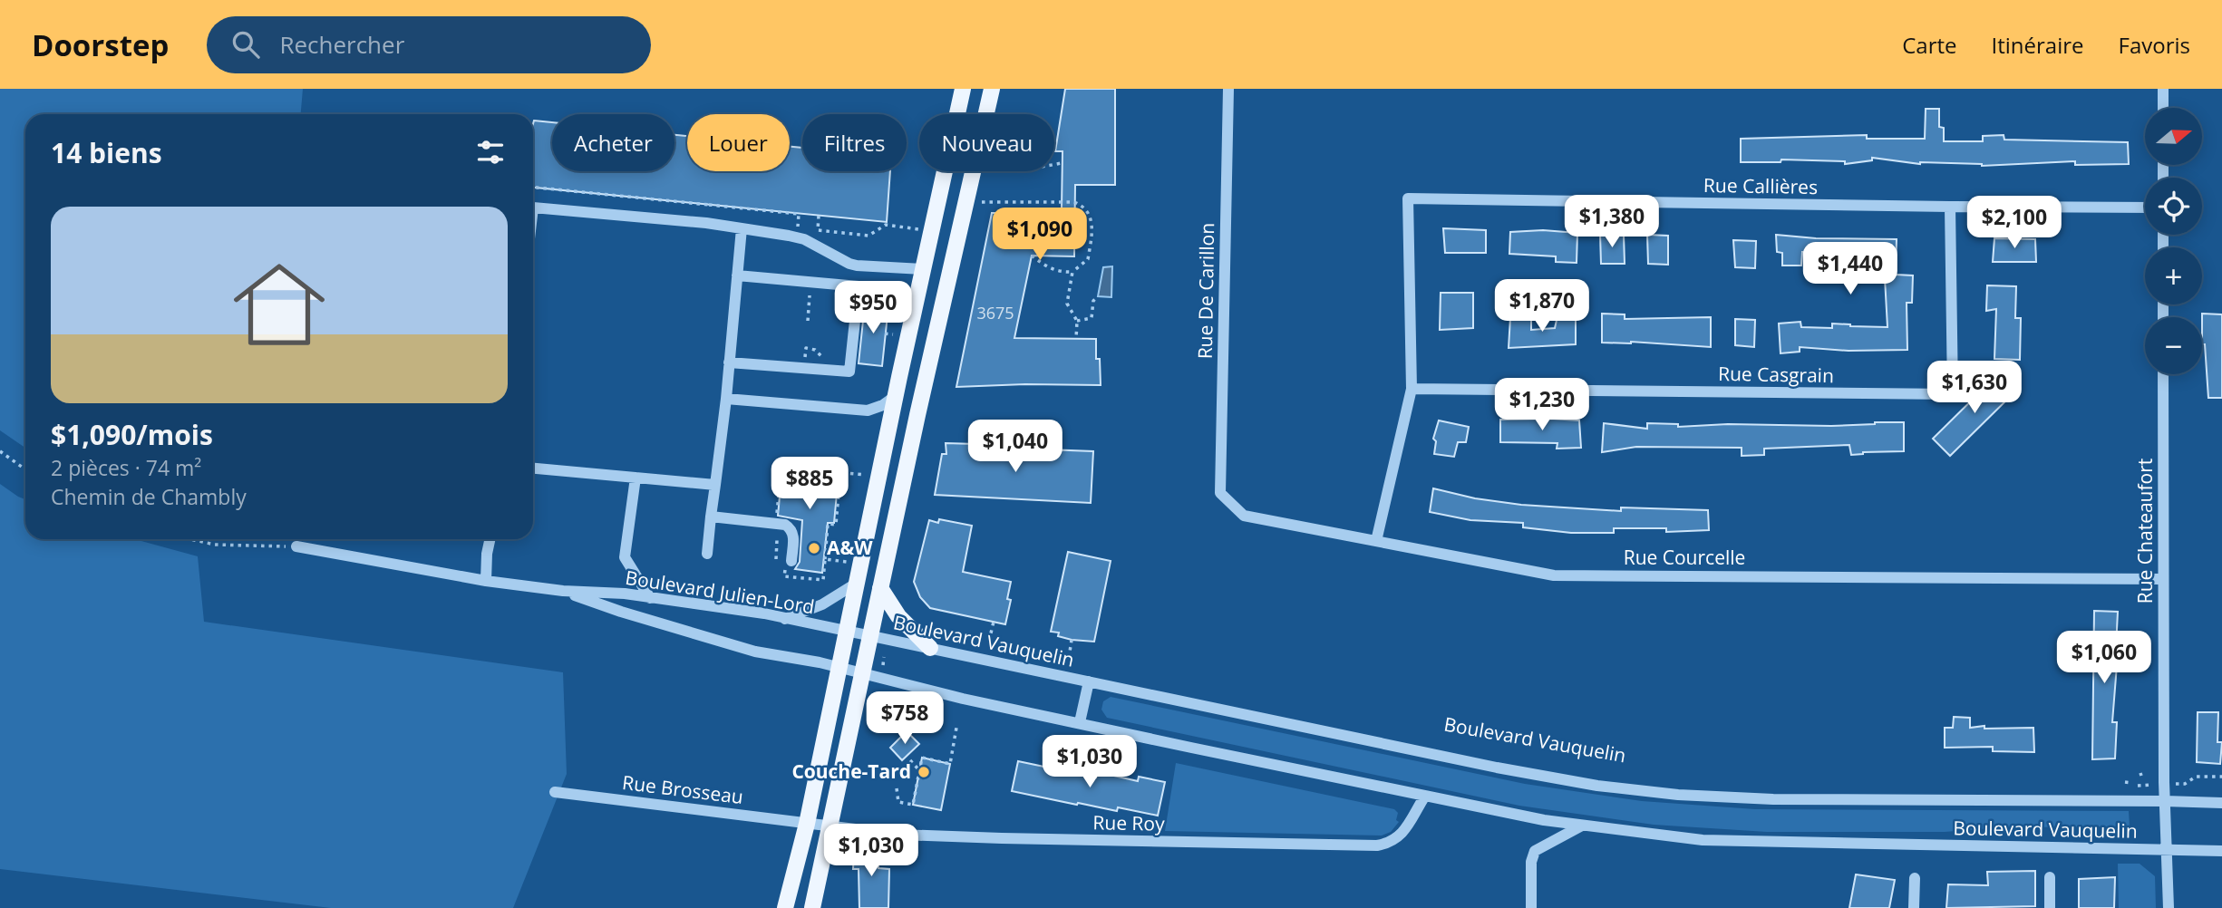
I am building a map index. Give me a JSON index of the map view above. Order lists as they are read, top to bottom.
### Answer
{
  "streets": {
    "street": [
      "Rue Callières",
      "Rue De Carillon",
      "Rue Casgrain",
      "Rue Chateaufort",
      "Rue Courcelle",
      "Boulevard Julien-Lord",
      "Boulevard Vauquelin",
      "Rue Brosseau",
      "Rue Roy"
    ]
  },
  "crossings": [
    ["Rue Callières", "Rue Casgrain"],
    ["Rue Callières", "Rue Courcelle"],
    ["Rue De Carillon", "Rue Courcelle"],
    ["Rue Chateaufort", "Rue Courcelle"],
    ["Rue Chateaufort", "Boulevard Vauquelin"],
    ["Boulevard Julien-Lord", "Boulevard Vauquelin"],
    ["Boulevard Vauquelin", "Rue Roy"],
    ["Rue Brosseau", "Rue Roy"]
  ],
  "places": ["A&W", "Couche-Tard"],
  "house_numbers": ["3675"],
  "north": "right",
  "page": {
    "header": "Doorstep",
    "search": "Rechercher",
    "nav": ["Carte", "Itinéraire", "Favoris"],
    "map_buttons": ["+", "−"],
    "chip": [
      "Acheter",
      "Louer",
      "Filtres",
      "Nouveau"
    ],
    "heading": "14 biens",
    "list": [
      {
        "name": "$1,090/mois",
        "note": "2 pièces · 74 m² · Chemin de Chambly"
      }
    ],
    "price": [
      "$1,380",
      "$2,100",
      "$1,090",
      "$1,440",
      "$1,870",
      "$950",
      "$1,630",
      "$1,230",
      "$1,040",
      "$885",
      "$1,060",
      "$758",
      "$1,030",
      "$1,030"
    ]
  }
}
